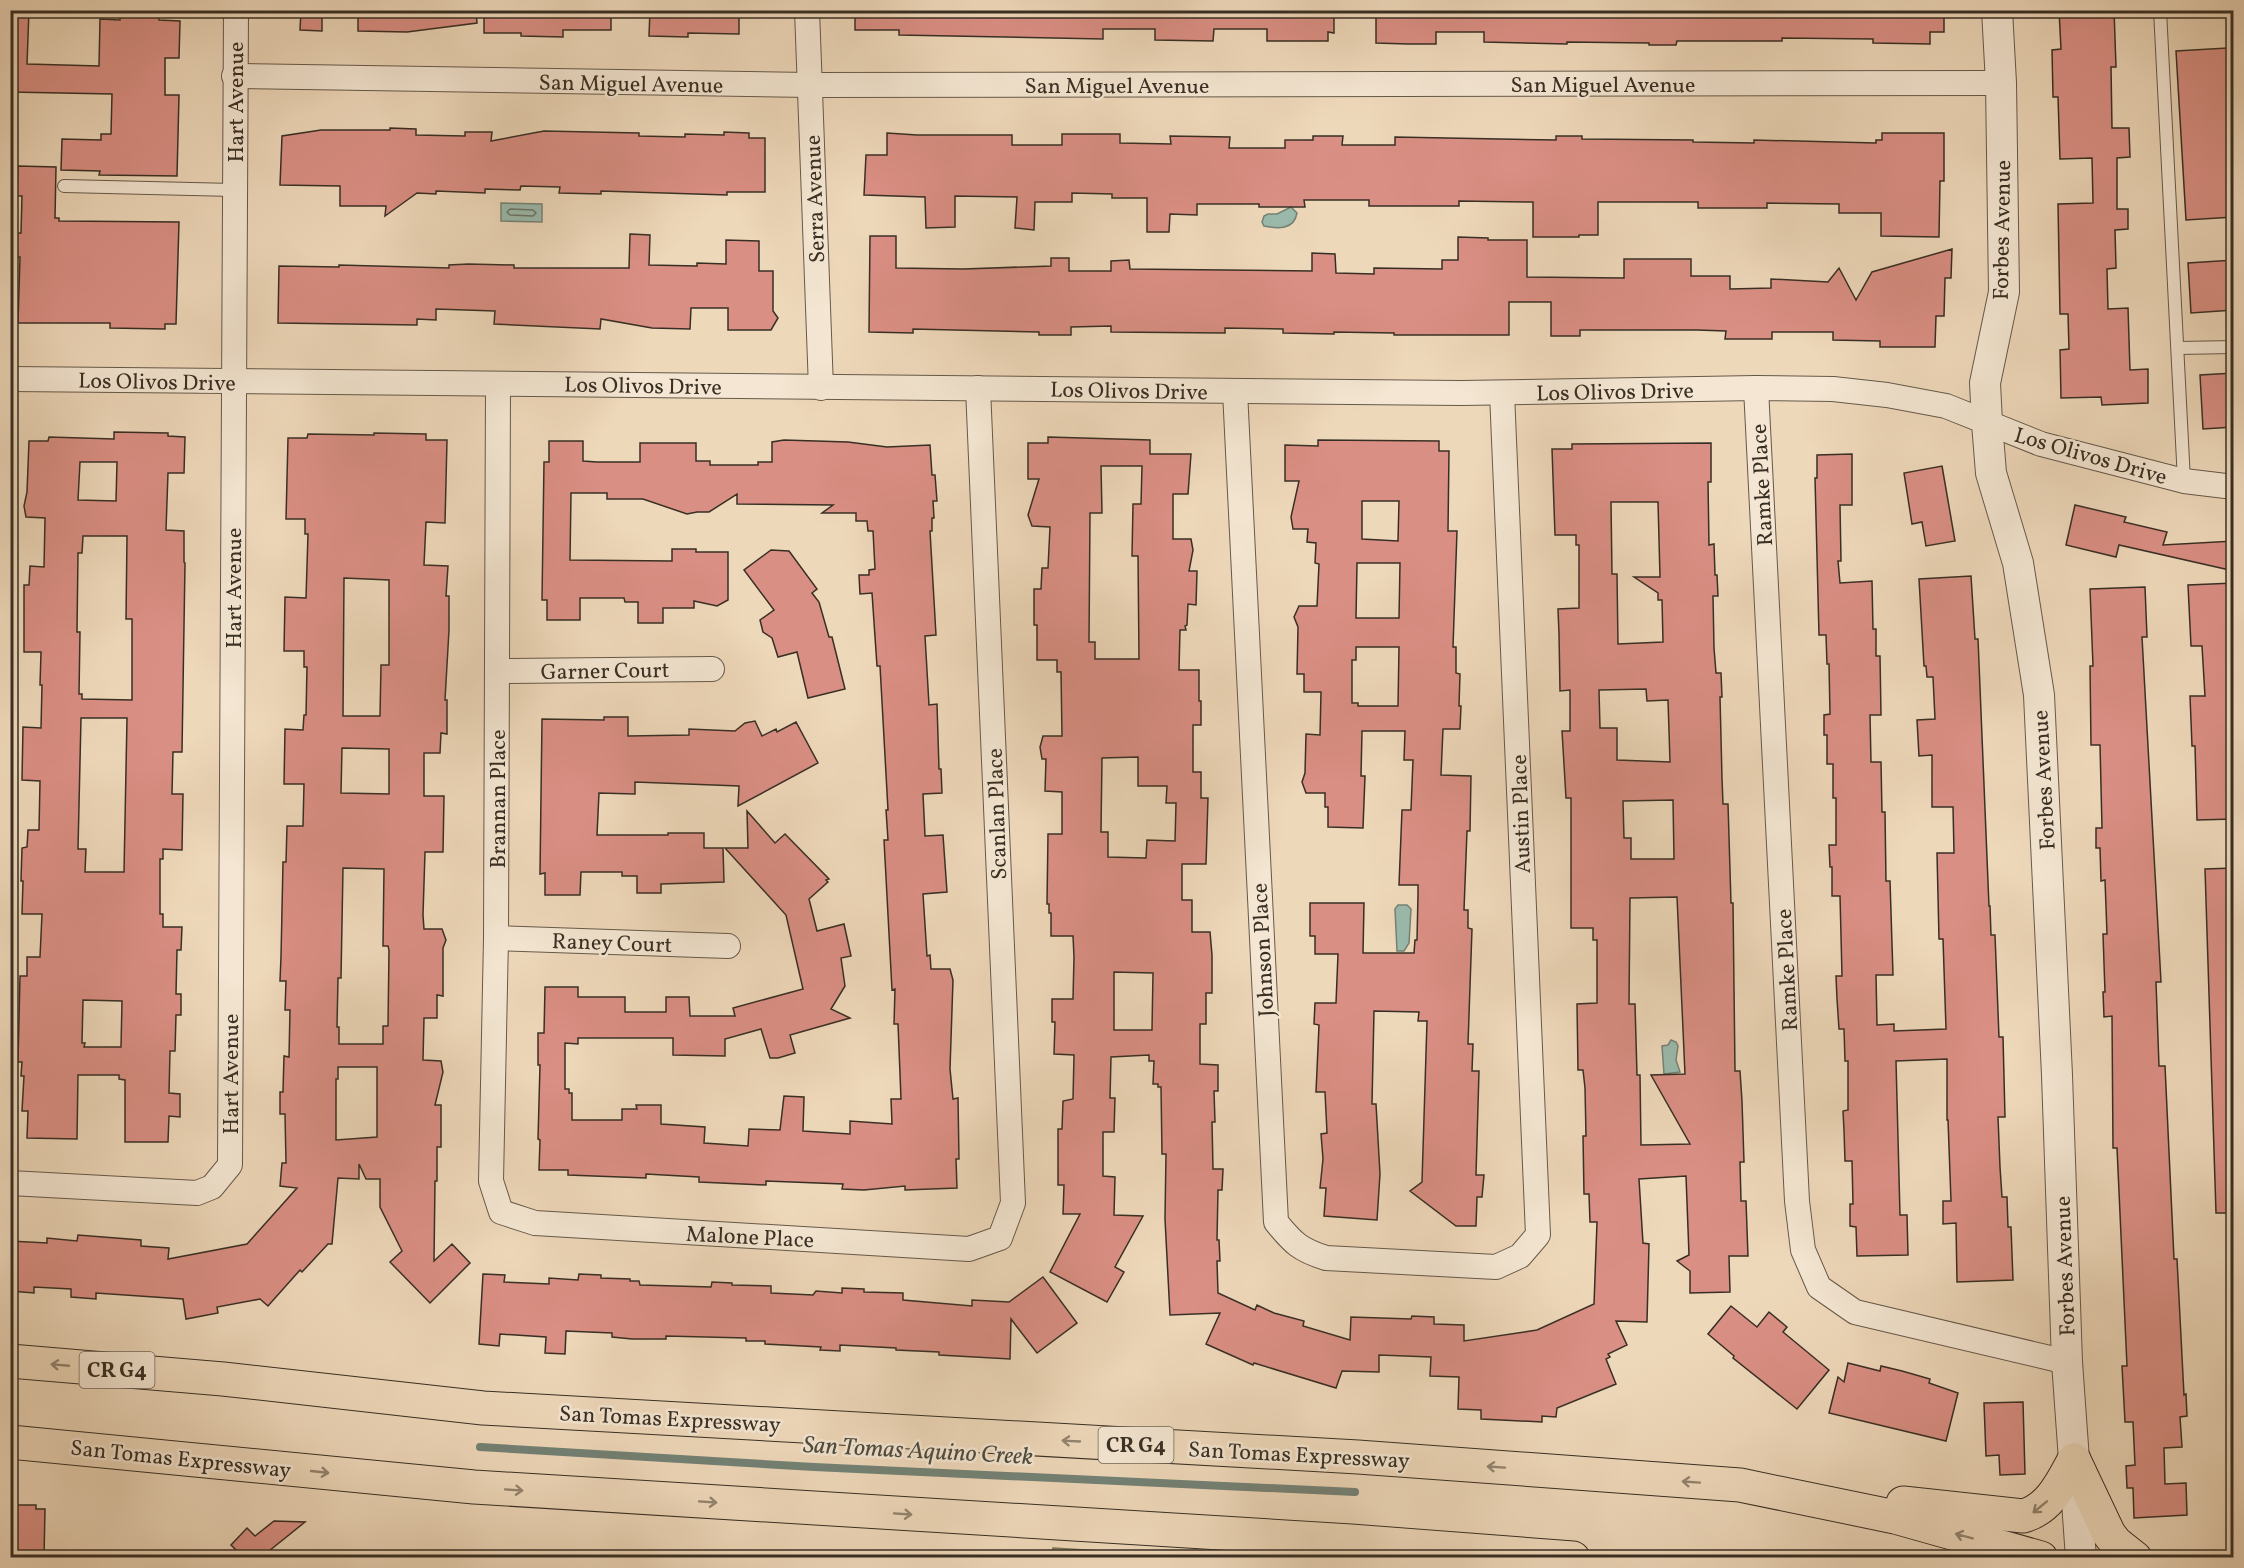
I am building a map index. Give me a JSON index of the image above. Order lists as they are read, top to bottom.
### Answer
{
  "streets": {
    "highway": ["CR G4", "San Tomas Expressway"],
    "street": [
      "San Miguel Avenue",
      "Hart Avenue",
      "Serra Avenue",
      "Forbes Avenue",
      "Los Olivos Drive",
      "Ramke Place",
      "Garner Court",
      "Brannan Place",
      "Scanlan Place",
      "Austin Place",
      "Raney Court",
      "Johnson Place",
      "Malone Place"
    ]
  },
  "crossings": [
    ["San Miguel Avenue", "Hart Avenue"],
    ["San Miguel Avenue", "Serra Avenue"],
    ["San Miguel Avenue", "Forbes Avenue"],
    ["Hart Avenue", "Los Olivos Drive"],
    ["Serra Avenue", "Los Olivos Drive"],
    ["Forbes Avenue", "Los Olivos Drive"],
    ["Forbes Avenue", "Ramke Place"],
    ["Los Olivos Drive", "Ramke Place"],
    ["Los Olivos Drive", "Brannan Place"],
    ["Los Olivos Drive", "Scanlan Place"],
    ["Los Olivos Drive", "Austin Place"],
    ["Los Olivos Drive", "Johnson Place"],
    ["Garner Court", "Brannan Place"],
    ["Brannan Place", "Raney Court"],
    ["Brannan Place", "Malone Place"],
    ["Scanlan Place", "Malone Place"],
    ["Austin Place", "Johnson Place"]
  ],
  "water": ["San Tomas Aquino Creek"]
}
